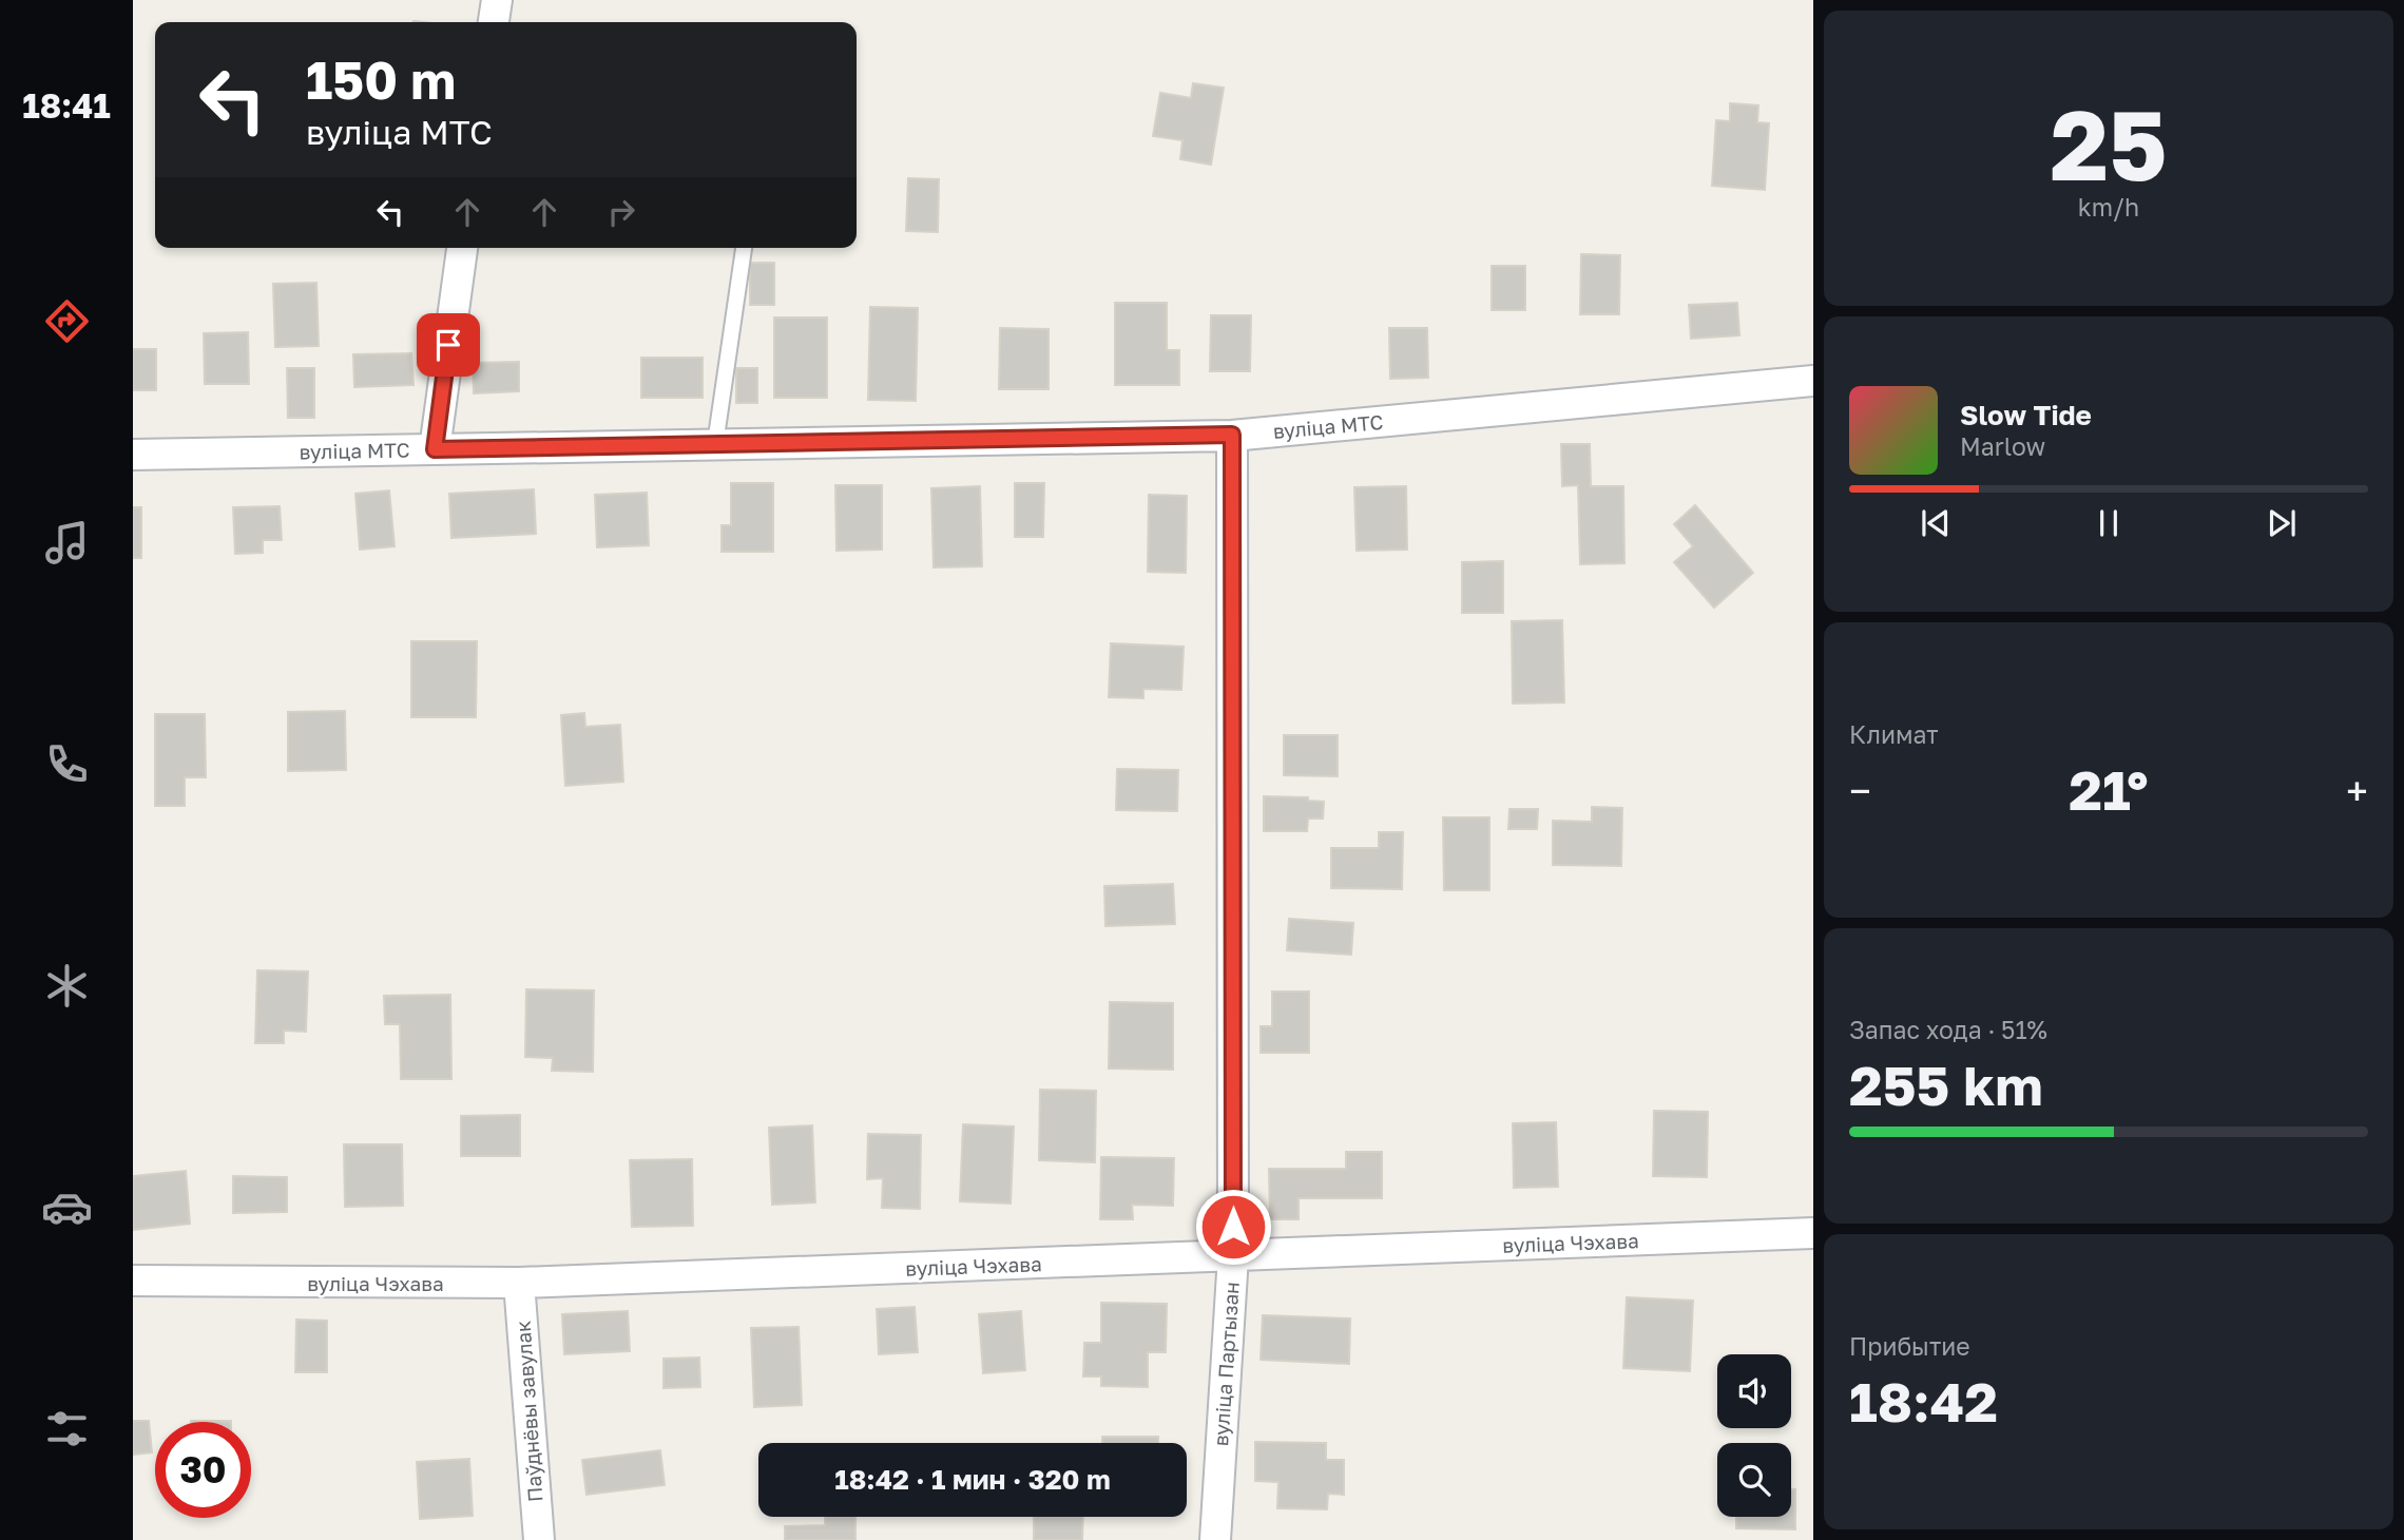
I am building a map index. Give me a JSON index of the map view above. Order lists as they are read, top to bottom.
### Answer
{
  "streets": {
    "street": [
      "вуліца МТС",
      "вуліца Чэхава",
      "вуліца Партызан",
      "Паўднёвы завулак"
    ]
  },
  "crossings": [
    ["вуліца МТС", "вуліца Партызан"],
    ["вуліца Чэхава", "вуліца Партызан"],
    ["вуліца Чэхава", "Паўднёвы завулак"]
  ],
  "page": {
    "tabs": "18:41",
    "tile": [
      ["25", "km/h"],
      "Климат",
      ["Запас хода · 51%", "255 km"],
      ["Прибытие", "18:42"]
    ],
    "turn": ["150 m", "вуліца МТС"],
    "song": ["Slow Tide", "Marlow"],
    "heat": ["−", "21°", "+"],
    "limit": "30",
    "trip": "18:42 · 1 мин · 320 m"
  }
}
